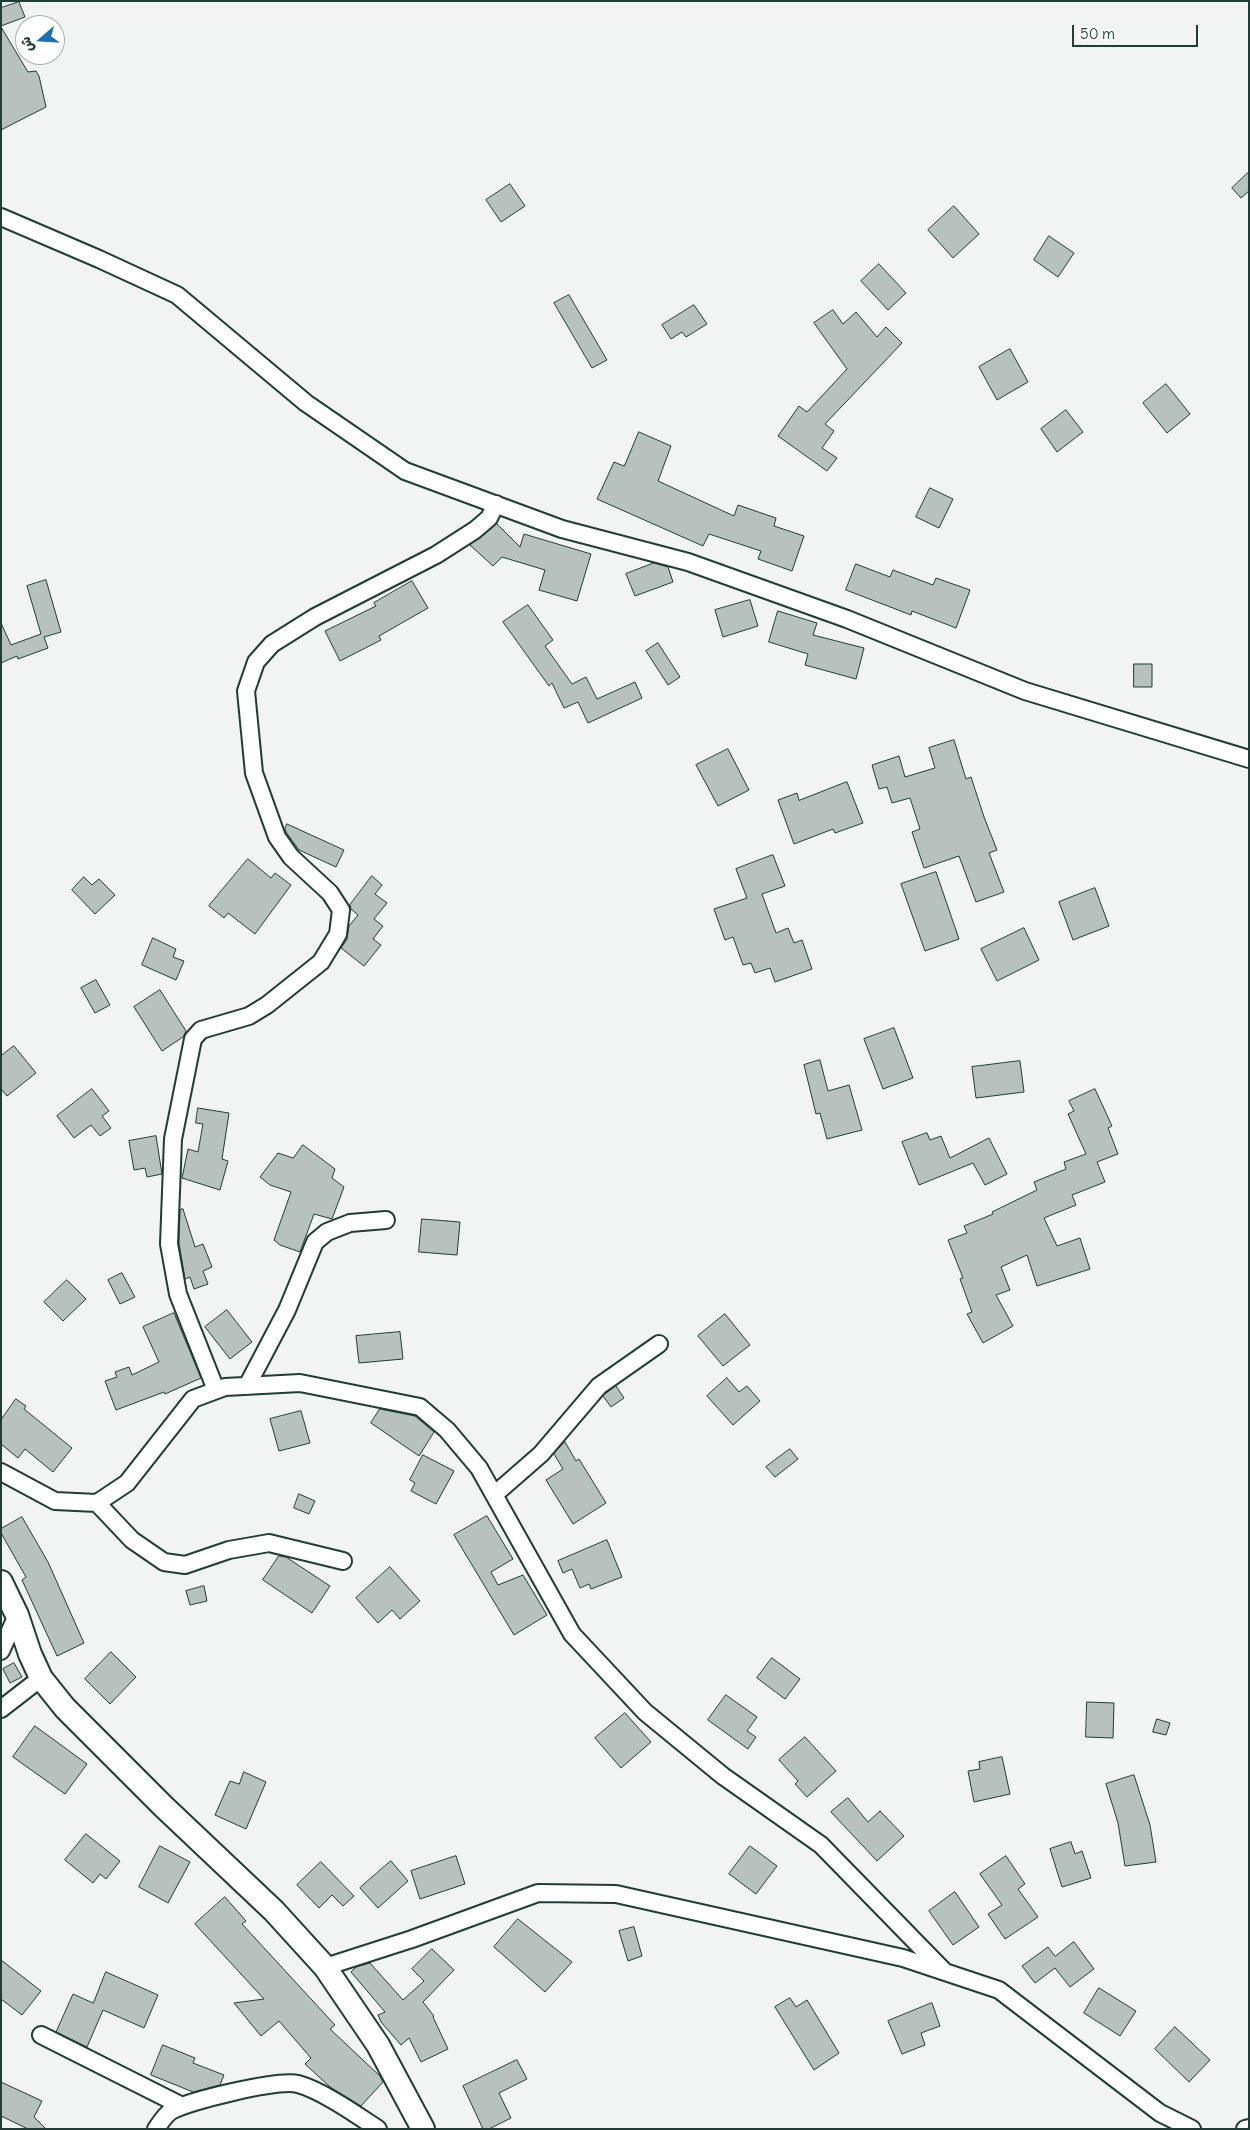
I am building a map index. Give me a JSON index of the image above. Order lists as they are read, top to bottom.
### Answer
{
  "scale_bar": "50 m",
  "north": "left"
}
